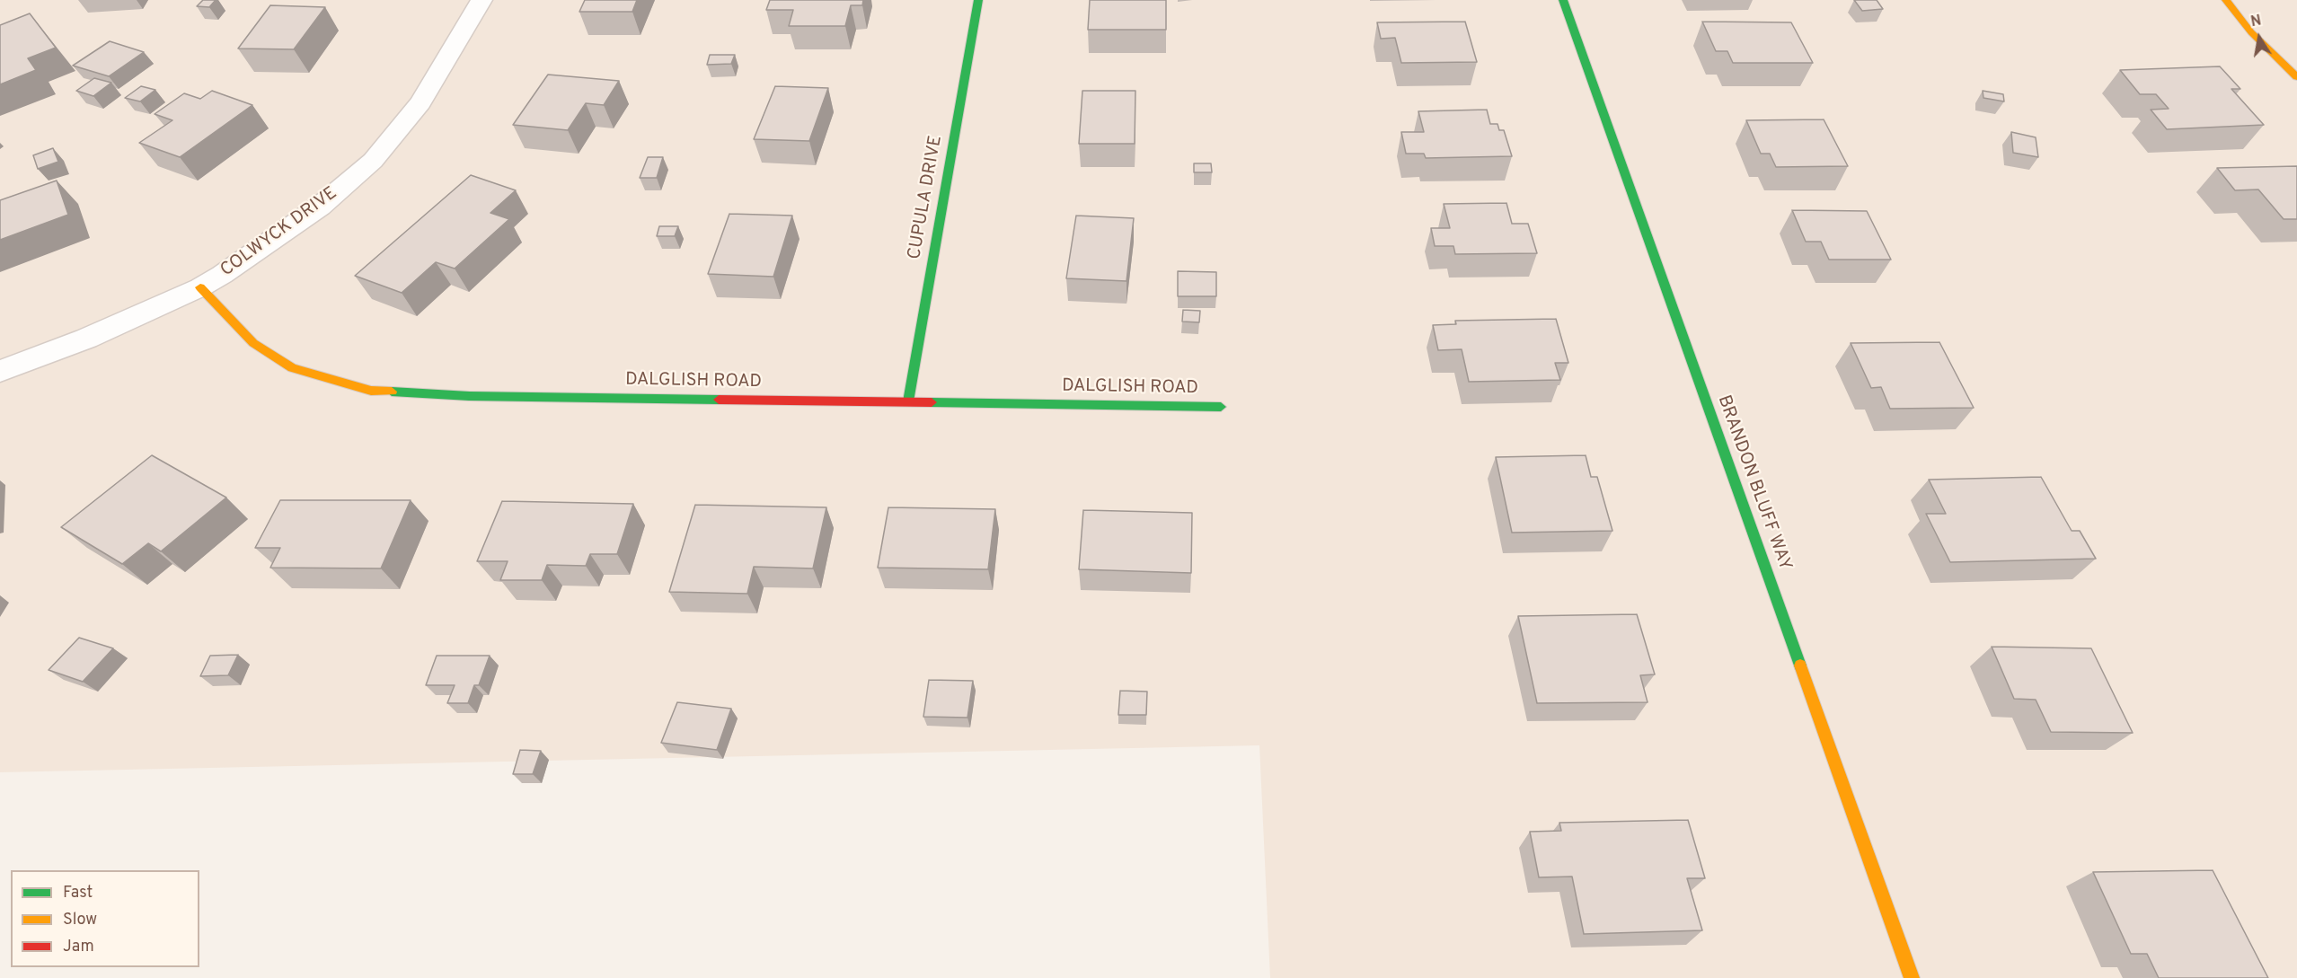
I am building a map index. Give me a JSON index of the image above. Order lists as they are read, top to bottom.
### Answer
{
  "streets": {
    "street": [
      "CUPULA DRIVE",
      "COLWYCK DRIVE",
      "DALGLISH ROAD",
      "BRANDON BLUFF WAY"
    ]
  },
  "crossings": [
    ["CUPULA DRIVE", "DALGLISH ROAD"],
    ["COLWYCK DRIVE", "DALGLISH ROAD"]
  ],
  "legend": ["Fast", "Slow", "Jam"],
  "north": "top"
}
